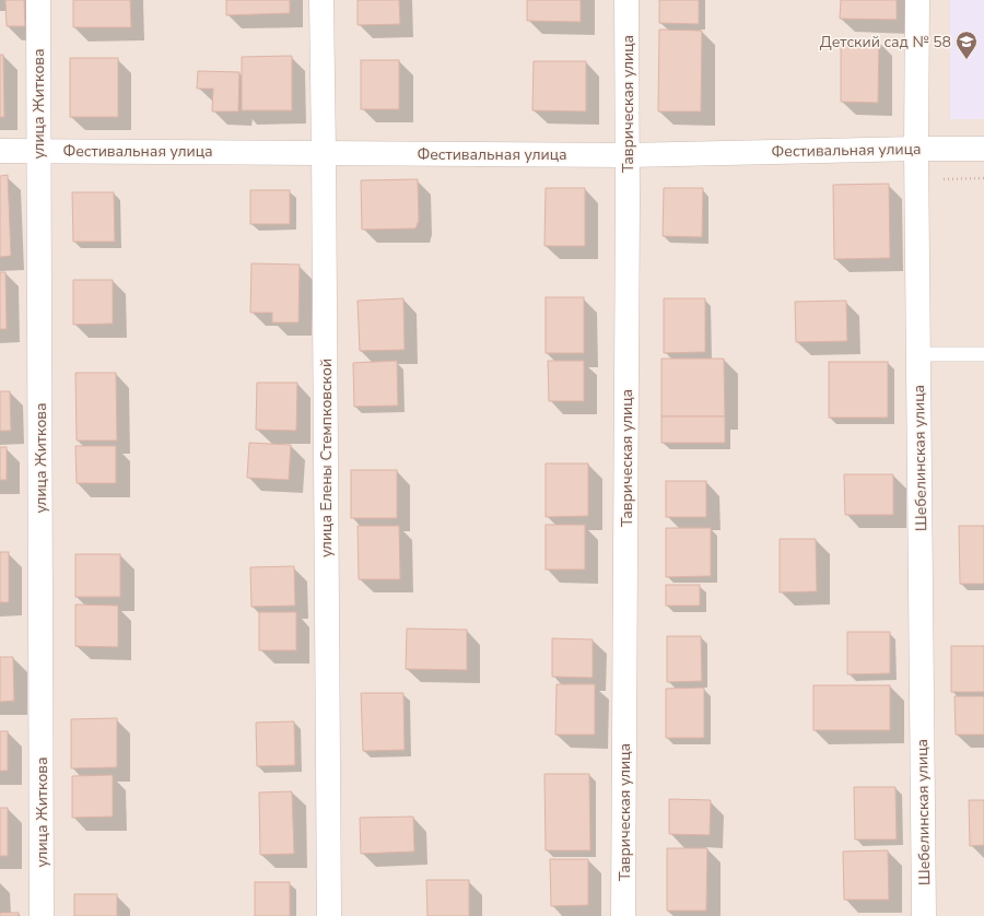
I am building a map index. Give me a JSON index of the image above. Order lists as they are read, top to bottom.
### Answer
{
  "streets": {
    "street": [
      "улица Житкова",
      "Таврическая улица",
      "Фестивальная улица",
      "улица Елены Стемпковской",
      "Шебелинская улица"
    ]
  },
  "crossings": [
    ["улица Житкова", "Фестивальная улица"],
    ["Таврическая улица", "Фестивальная улица"],
    ["Фестивальная улица", "улица Елены Стемпковской"],
    ["Фестивальная улица", "Шебелинская улица"]
  ],
  "places": {
    "school or university": ["Детский сад № 58"]
  }
}
